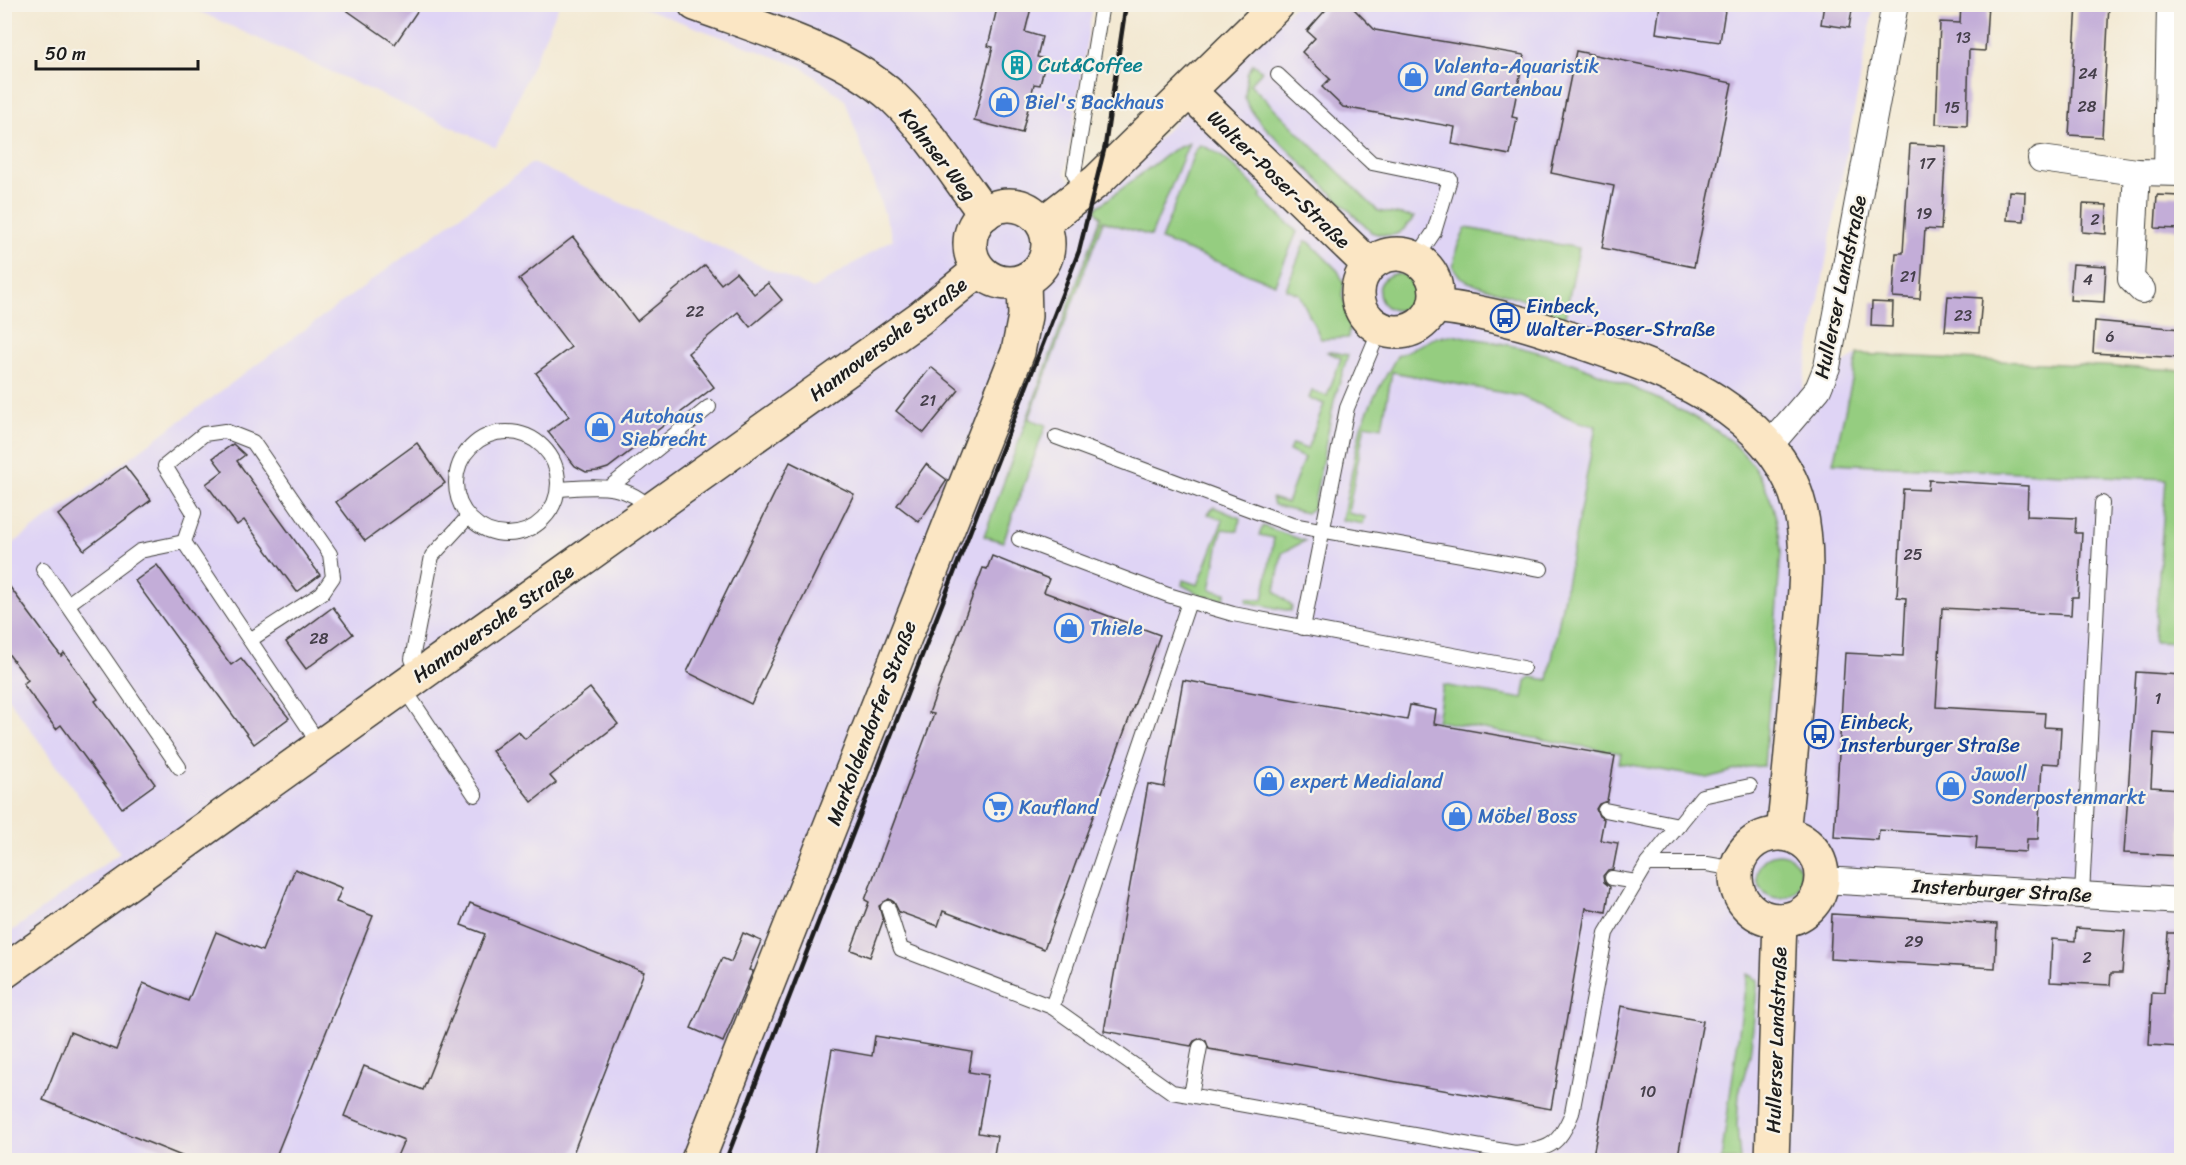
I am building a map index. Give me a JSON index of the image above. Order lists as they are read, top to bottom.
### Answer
{
  "streets": {
    "main road": [
      "Kohnser Weg",
      "Walter-Poser-Straße",
      "Hullerser Landstraße",
      "Hannoversche Straße",
      "Markoldendorfer Straße"
    ],
    "street": ["Insterburger Straße"]
  },
  "crossings": [
    ["Kohnser Weg", "Hannoversche Straße"],
    ["Kohnser Weg", "Markoldendorfer Straße"],
    ["Hullerser Landstraße", "Insterburger Straße"],
    ["Hannoversche Straße", "Markoldendorfer Straße"]
  ],
  "places": {
    "building": ["Cut&Coffee"],
    "shop": [
      "Valenta-Aquaristik und Gartenbau",
      "Biel's Backhaus",
      "Autohaus Siebrecht",
      "Thiele",
      "expert Medialand",
      "Jawoll Sonderpostenmarkt",
      "Möbel Boss"
    ],
    "bus stop": ["Einbeck, Walter-Poser-Straße", "Einbeck, Insterburger Straße"],
    "supermarket": ["Kaufland"]
  },
  "house_numbers": [
    "13",
    "24",
    "28",
    "15",
    "17",
    "19",
    "2",
    "21",
    "4",
    "22",
    "23",
    "6",
    "21",
    "25",
    "28",
    "1",
    "29",
    "2",
    "10"
  ],
  "scale_bar": "50 m"
}
